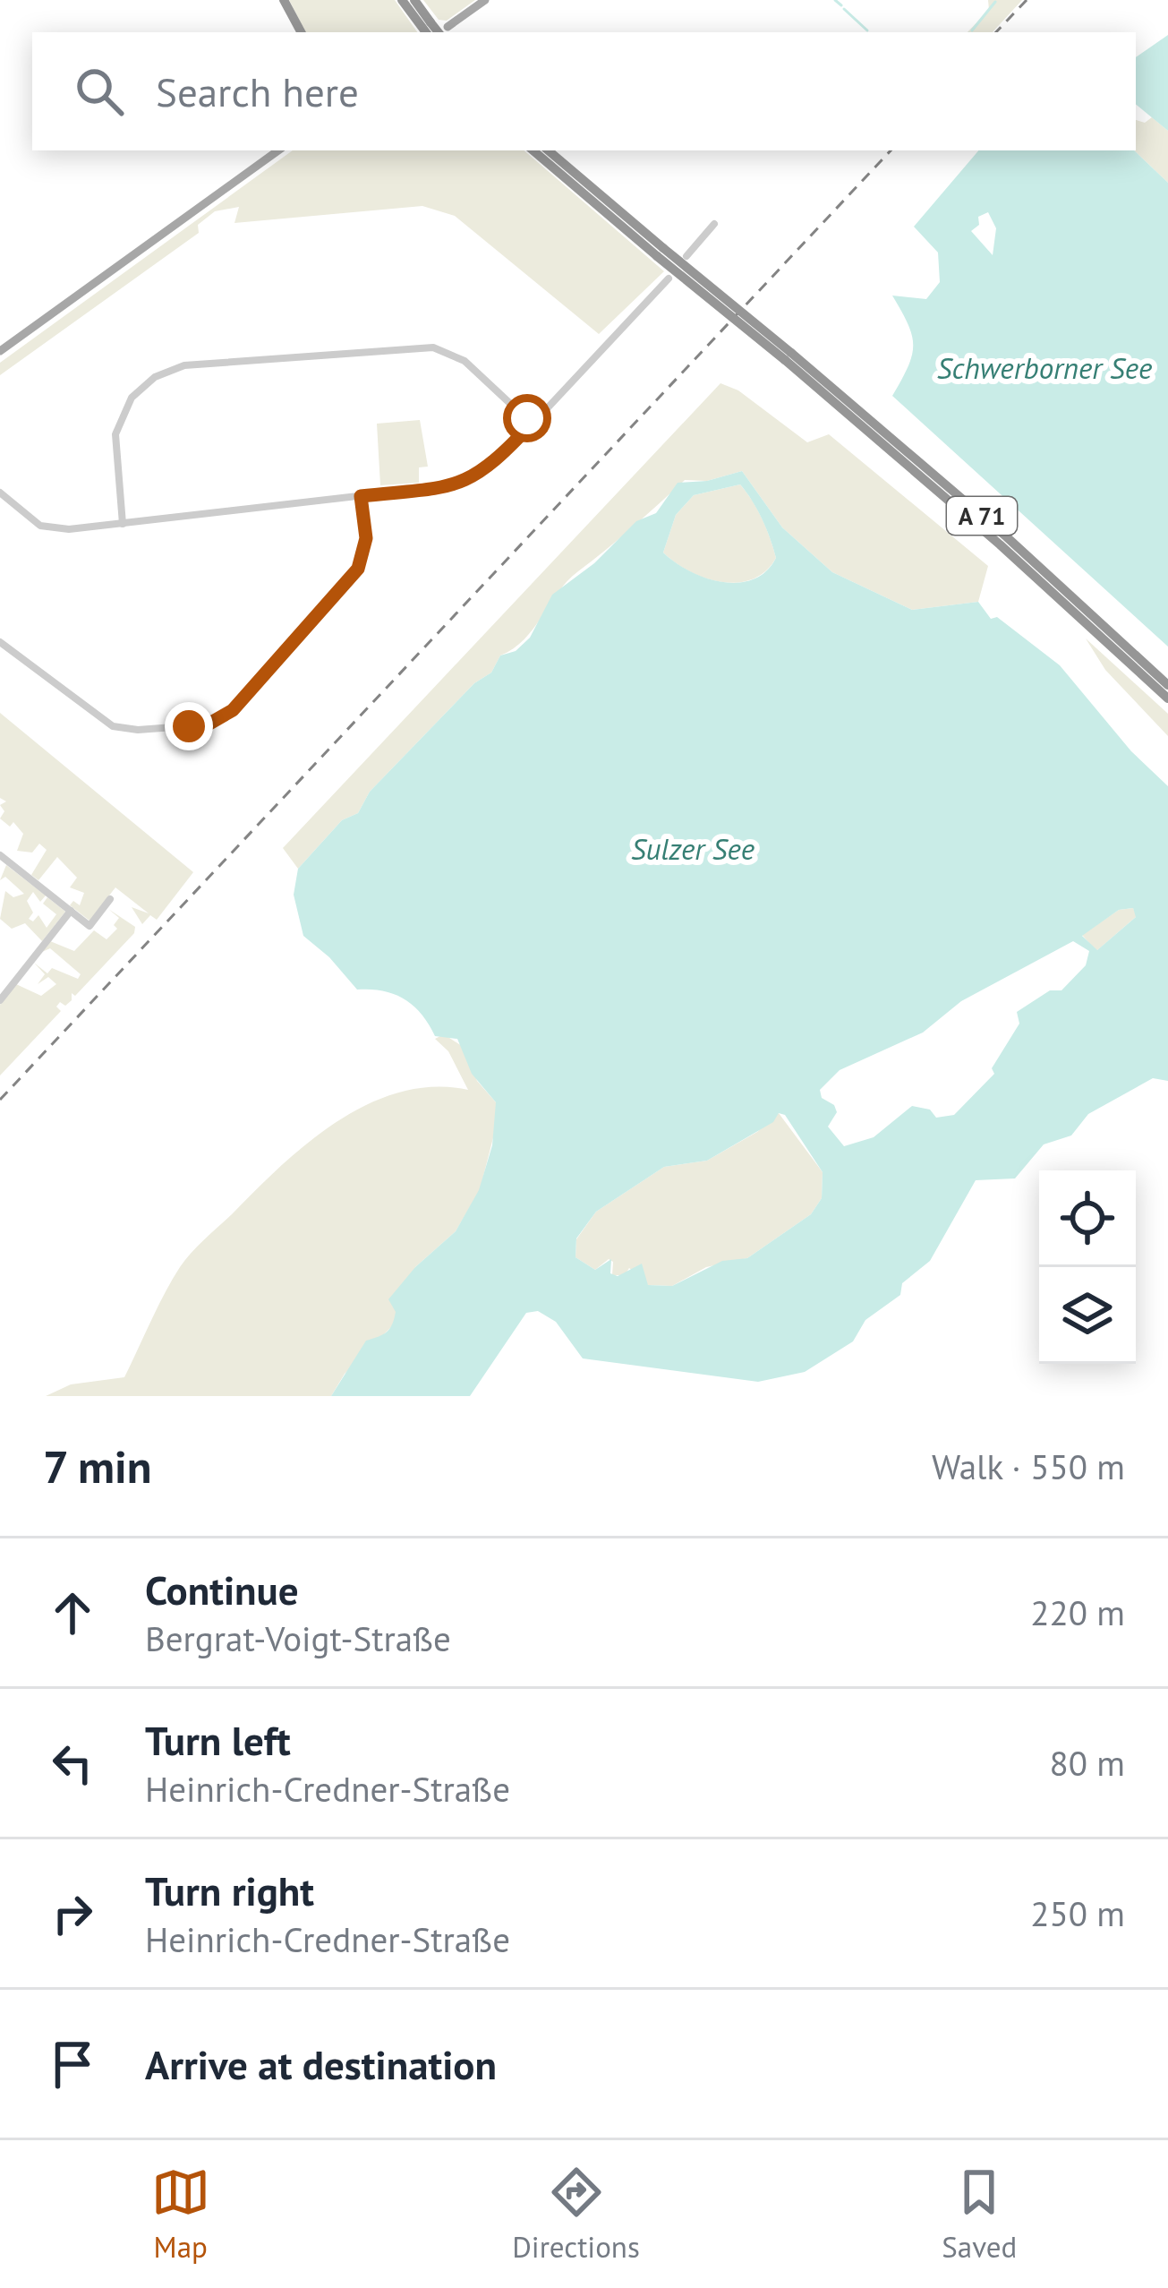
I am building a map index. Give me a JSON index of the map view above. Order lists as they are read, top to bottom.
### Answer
{
  "streets": {
    "highway": ["A 71"]
  },
  "water": ["Schwerborner See", "Sulzer See"],
  "page": {
    "search": "Search here",
    "heading": ["7 min", "Walk · 550 m"],
    "list": [
      ["Continue", "Bergrat-Voigt-Straße", "220 m"],
      ["Turn left", "Heinrich-Credner-Straße", "80 m"],
      ["Turn right", "Heinrich-Credner-Straße", "250 m"],
      "Arrive at destination"
    ],
    "nav": ["Map", "Directions", "Saved"]
  }
}
